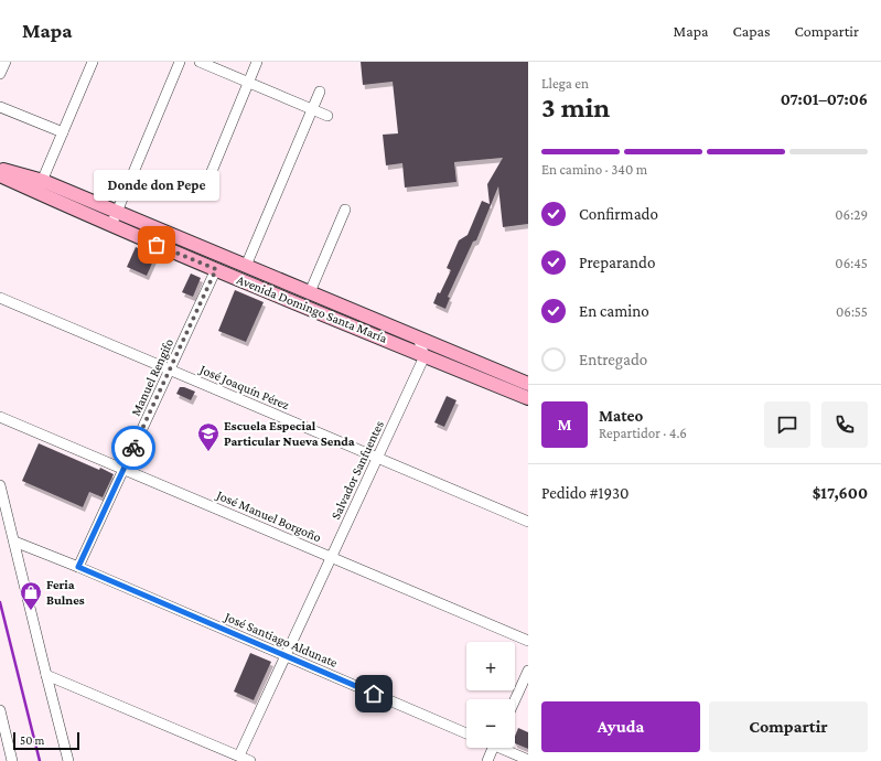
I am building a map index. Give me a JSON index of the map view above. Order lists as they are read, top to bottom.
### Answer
{
  "streets": {
    "main road": ["Avenida Domingo Santa María"],
    "street": [
      "Manuel Rengifo",
      "José Joaquín Pérez",
      "Salvador Sanfuentes",
      "José Manuel Borgoño",
      "José Santiago Aldunate"
    ]
  },
  "crossings": [
    ["Avenida Domingo Santa María", "Manuel Rengifo"],
    ["Avenida Domingo Santa María", "Salvador Sanfuentes"],
    ["Manuel Rengifo", "José Joaquín Pérez"],
    ["Manuel Rengifo", "José Manuel Borgoño"],
    ["Manuel Rengifo", "José Santiago Aldunate"],
    ["José Joaquín Pérez", "Salvador Sanfuentes"],
    ["Salvador Sanfuentes", "José Manuel Borgoño"],
    ["Salvador Sanfuentes", "José Santiago Aldunate"]
  ],
  "places": {
    "other": ["Donde don Pepe"],
    "school or university": ["Escuela Especial Particular Nueva Senda"],
    "shop": ["Feria Bulnes"]
  },
  "scale_bar": "50 m",
  "page": {
    "header": "Mapa",
    "nav": ["Mapa", "Capas", "Compartir"],
    "heading": ["3 min", "Llega en", "07:01–07:06"],
    "panel": [
      "Mateo",
      "Repartidor · 4.6",
      "Pedido #1930",
      "$17,600"
    ],
    "bar": "En camino · 340 m",
    "bubble": "Donde don Pepe",
    "list": [
      ["Confirmado", "06:29"],
      ["Preparando", "06:45"],
      ["En camino", "06:55"],
      "Entregado"
    ],
    "round": "M",
    "map_buttons": ["+", "−"],
    "buttons": ["Ayuda", "Compartir"],
    "scale": "50 m"
  }
}
